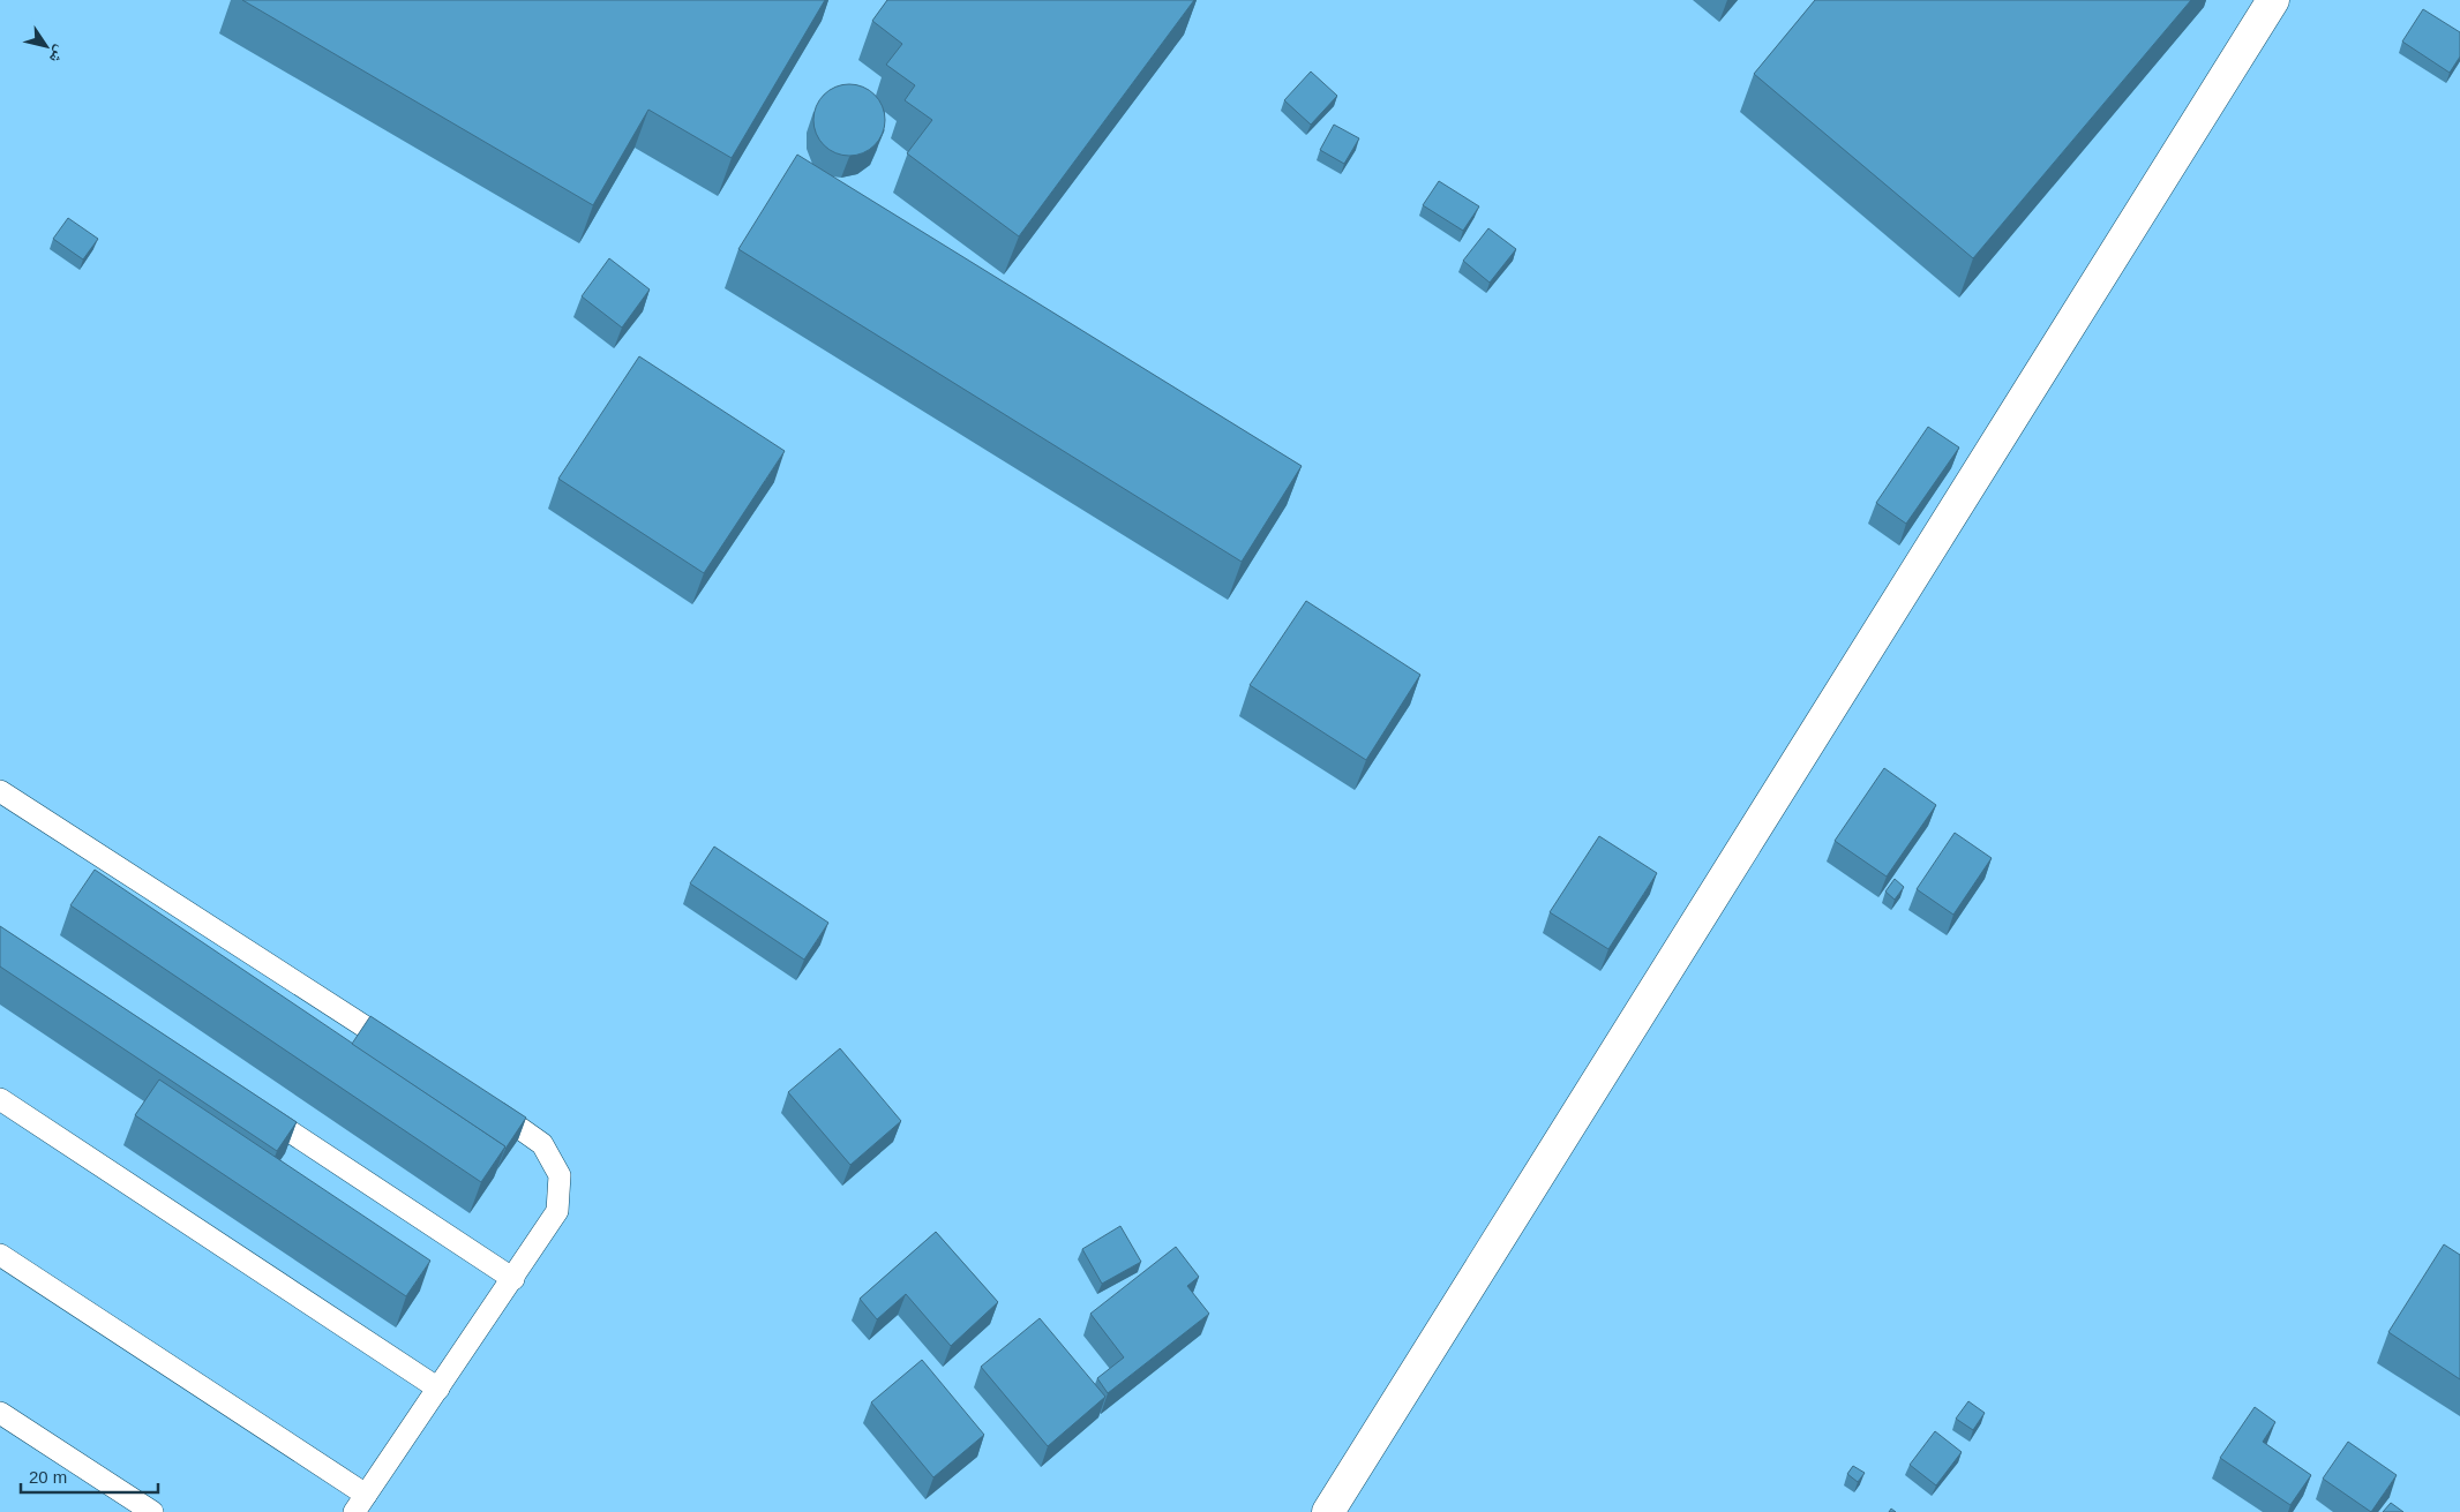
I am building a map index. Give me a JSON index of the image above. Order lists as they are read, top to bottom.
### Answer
{
  "scale_bar": "20 m",
  "north": "bottom right"
}
